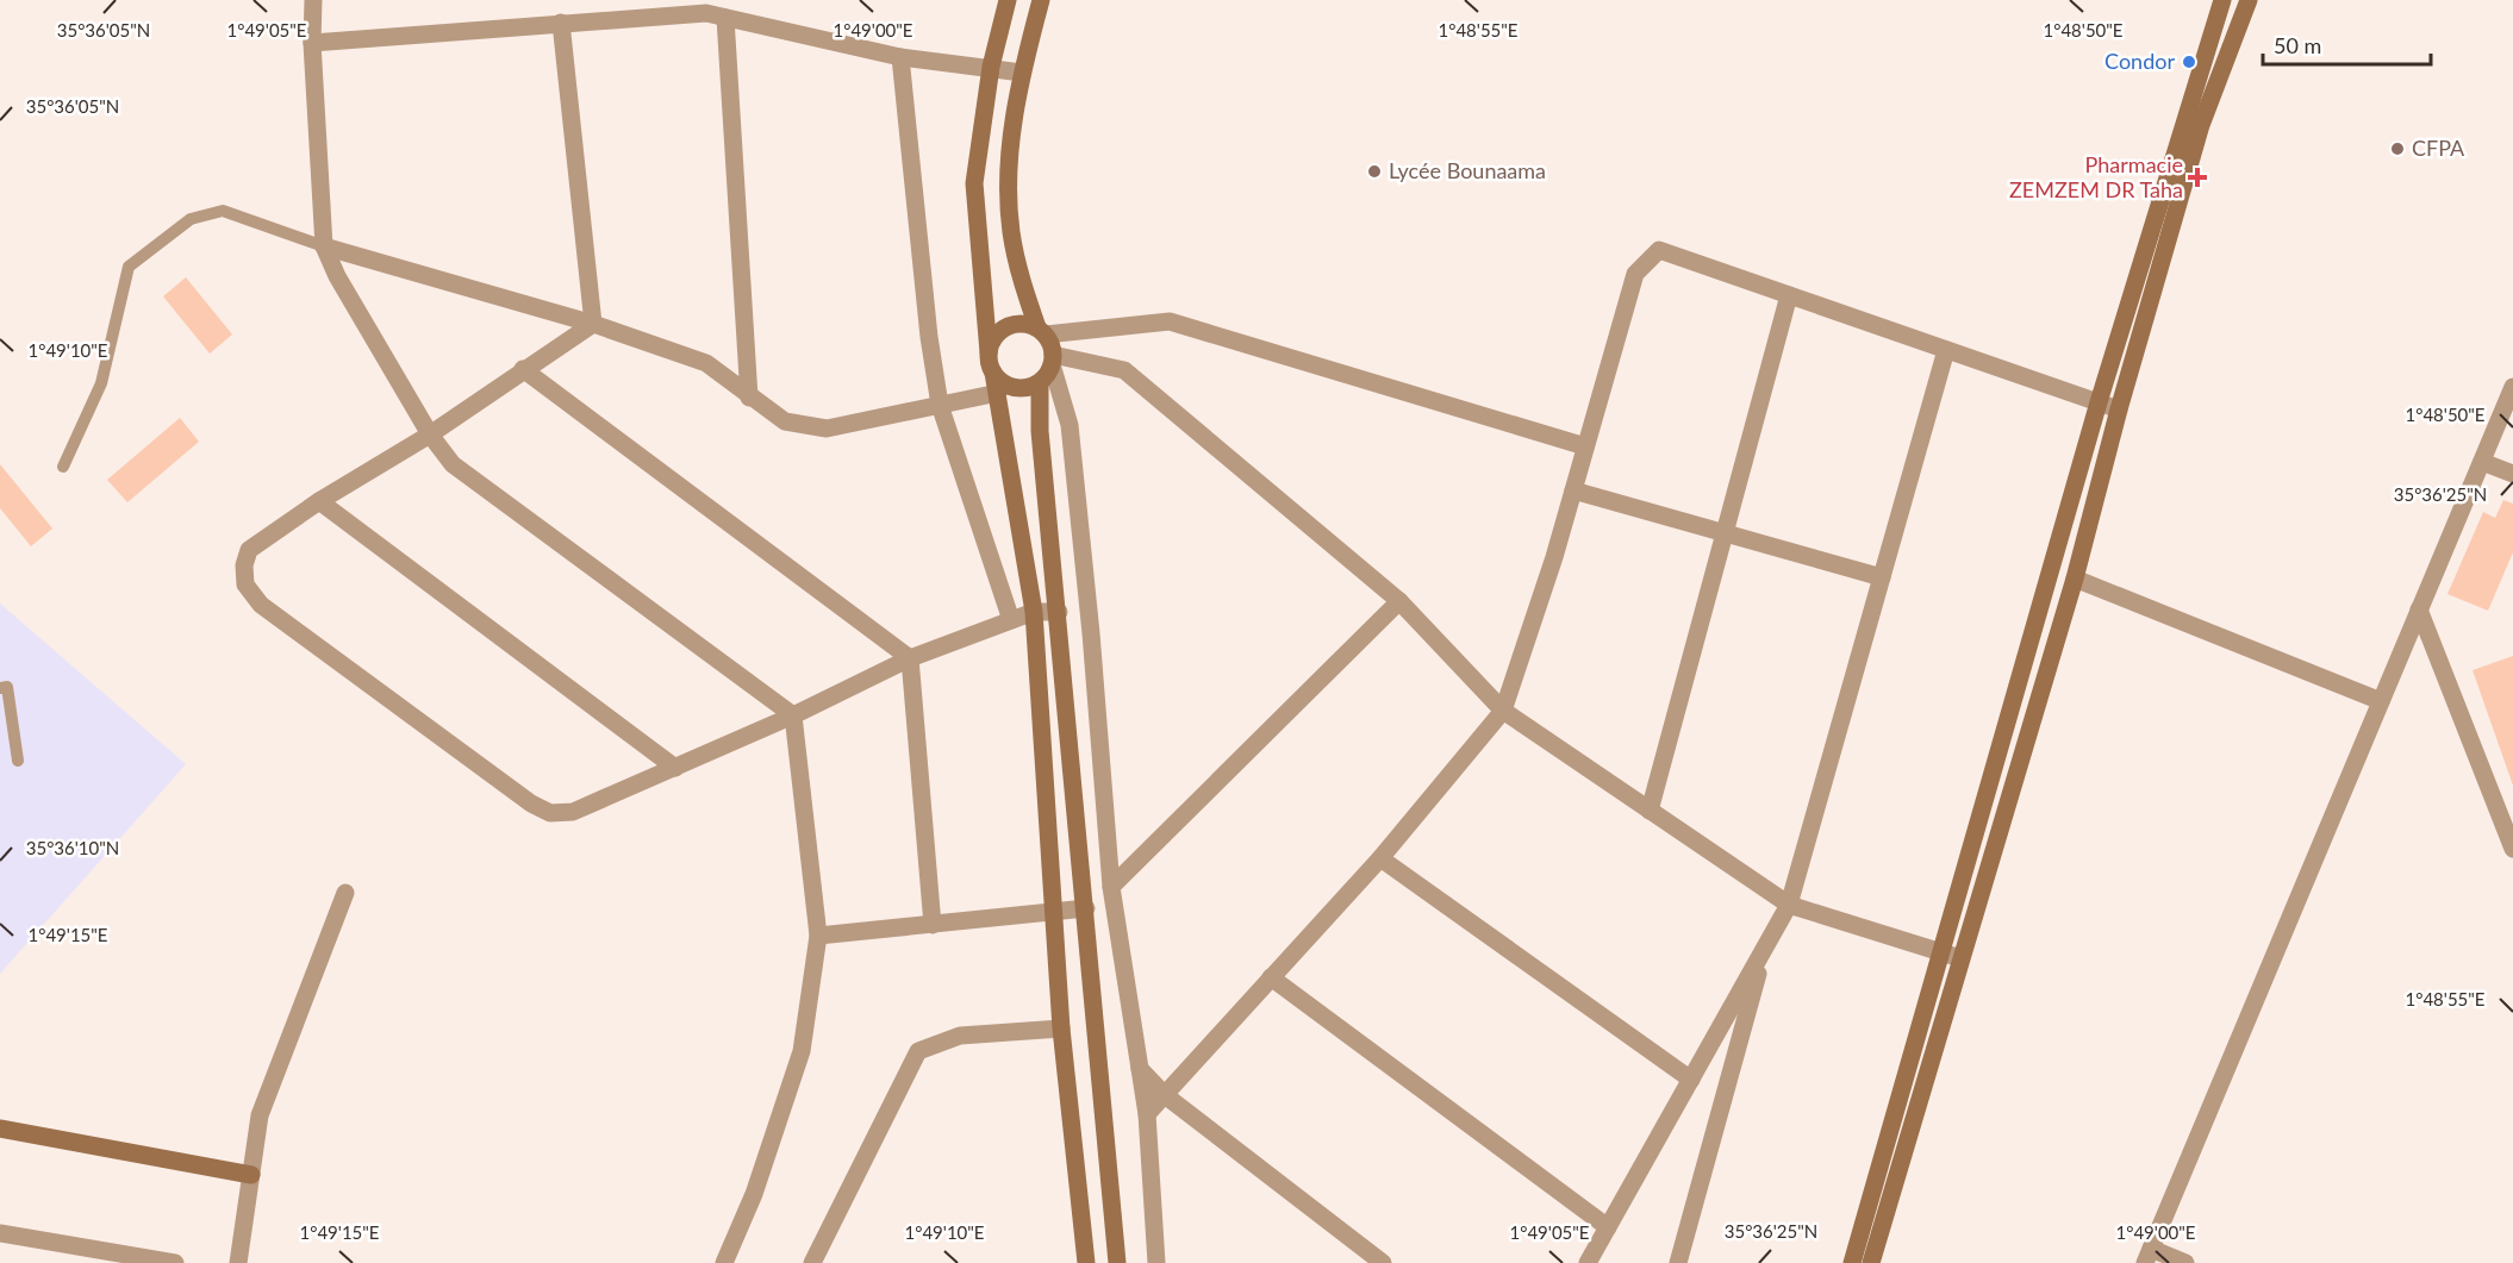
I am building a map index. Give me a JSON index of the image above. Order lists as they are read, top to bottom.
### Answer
{
  "places": {
    "other": ["Condor", "CFPA", "Lycée Bounaama"],
    "health": ["Pharmacie ZEMZEM DR Taha"]
  },
  "scale_bar": "50 m",
  "coordinates": [
    "1°49'05\"E",
    "1°48'55\"E",
    "1°48'50\"E",
    "1°49'00\"E",
    "35°36'05\"N",
    "1°49'10\"E",
    "35°36'25\"N",
    "35°36'10\"N",
    "1°49'15\"E"
  ]
}
